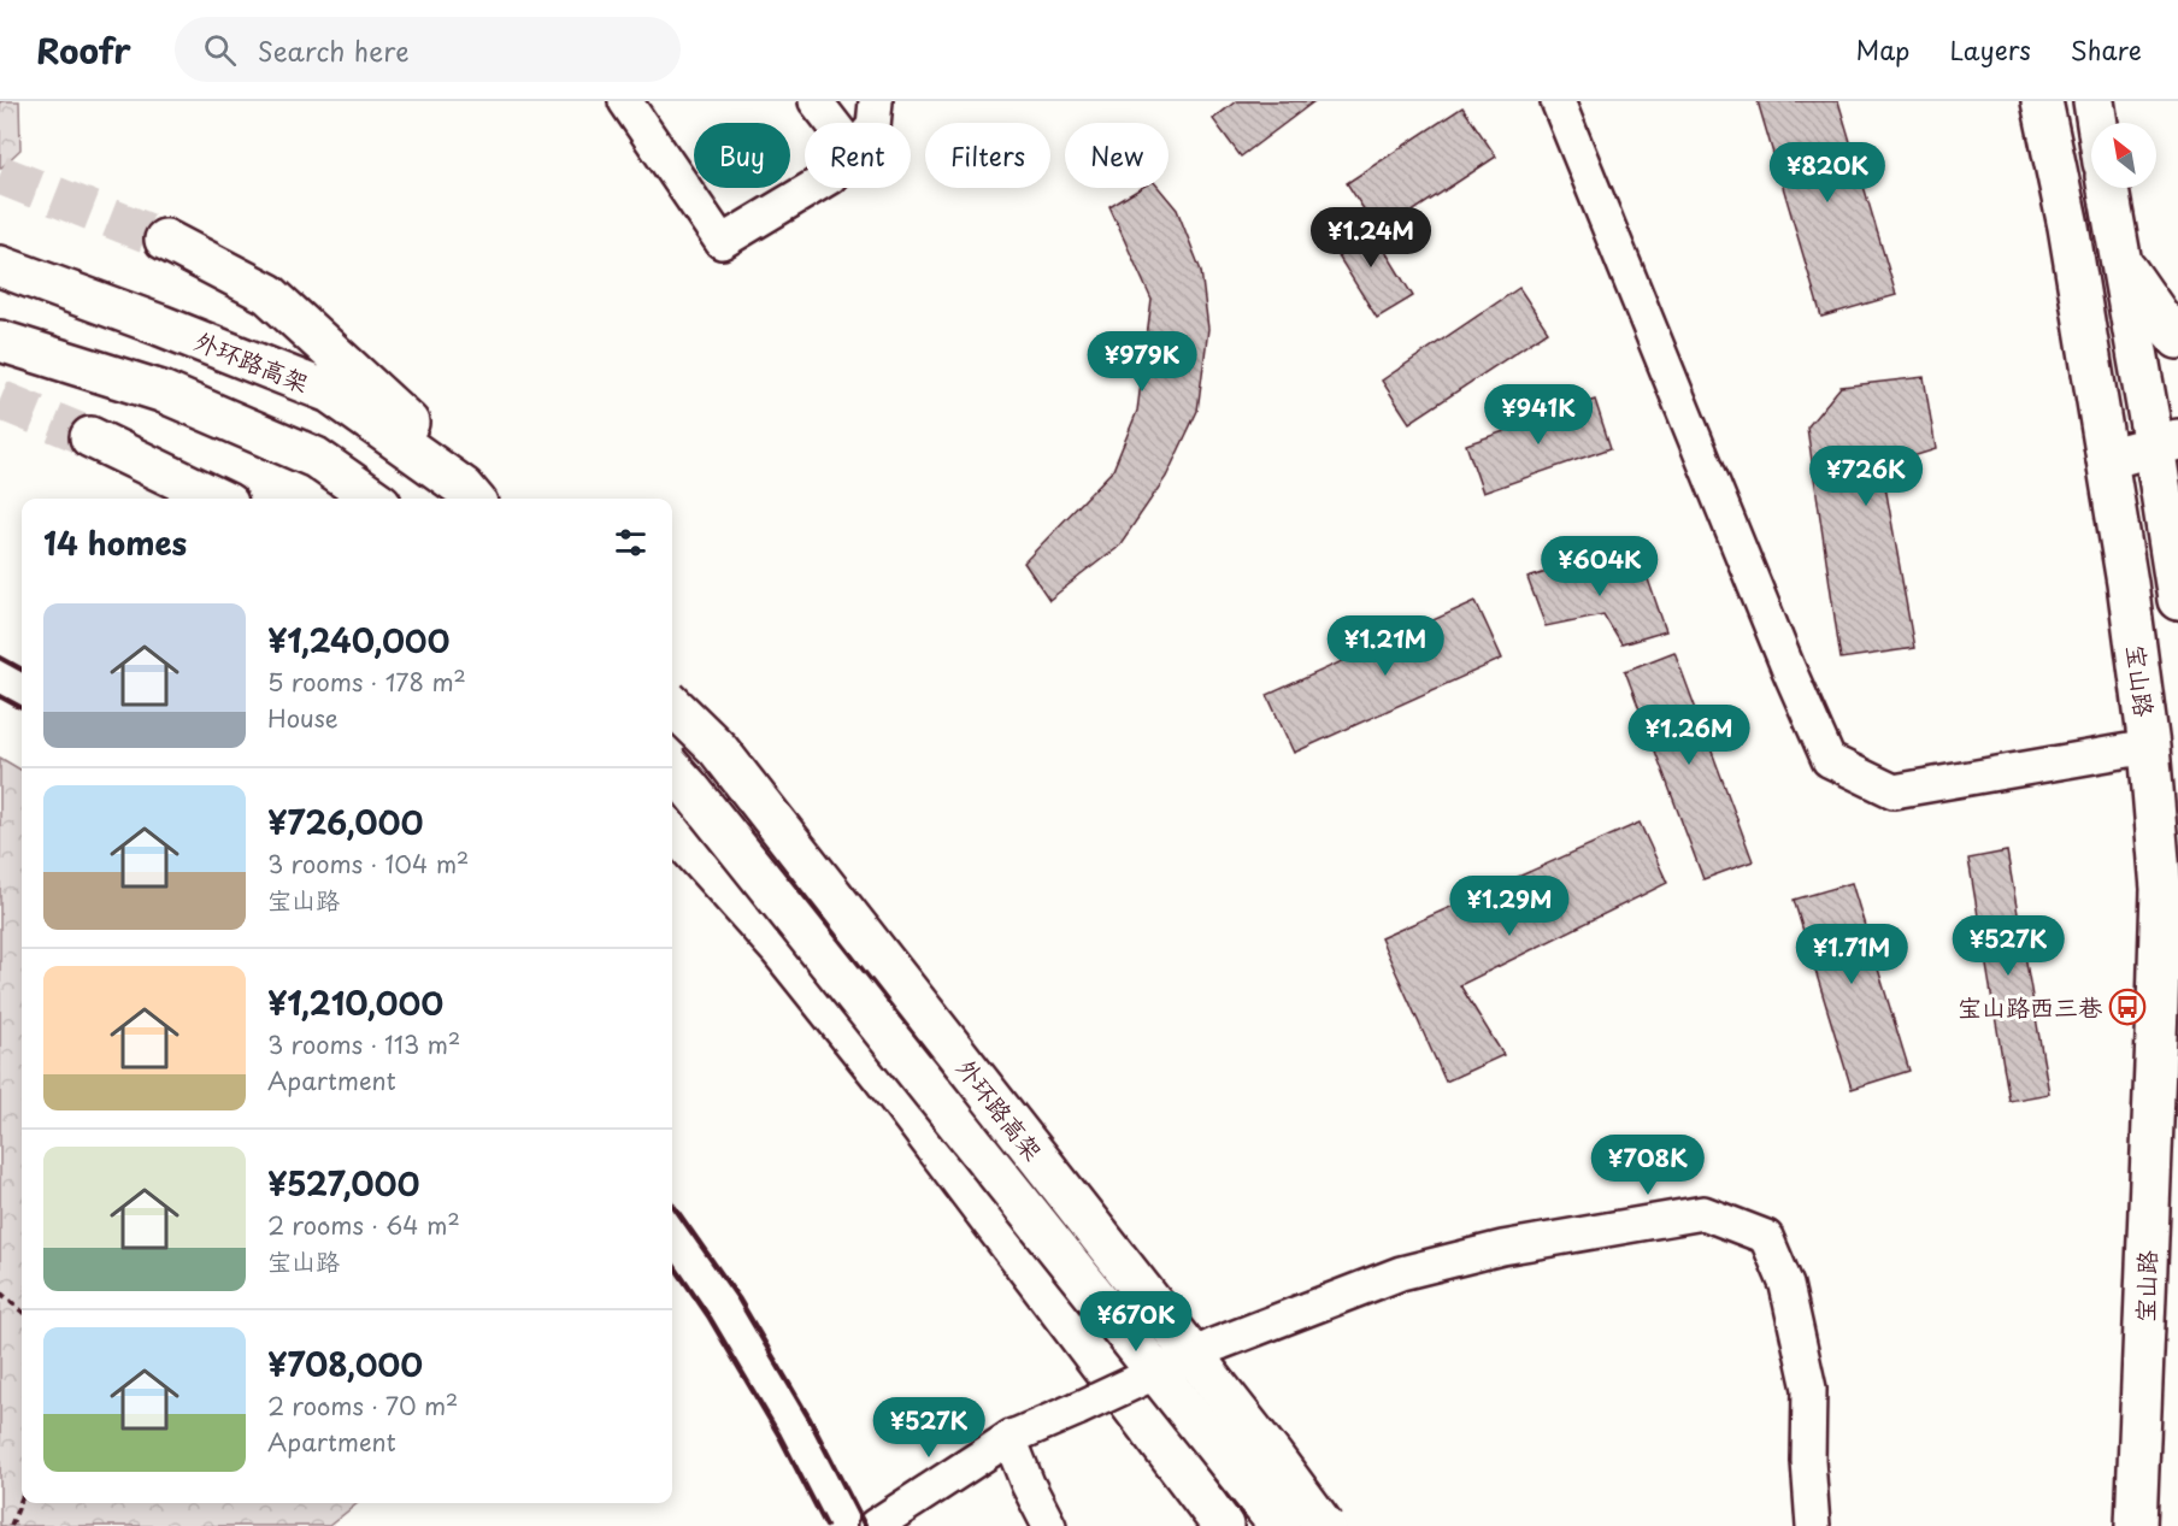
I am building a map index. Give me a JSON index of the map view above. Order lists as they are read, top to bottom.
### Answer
{
  "streets": {
    "main road": ["外环路高架", "宝山路"]
  },
  "places": {
    "bus stop": ["宝山路西三巷"]
  },
  "north": "top left",
  "page": {
    "header": "Roofr",
    "search": "Search here",
    "nav": ["Map", "Layers", "Share"],
    "chip": [
      "Buy",
      "Rent",
      "Filters",
      "New"
    ],
    "price": [
      "¥820K",
      "¥1.24M",
      "¥979K",
      "¥941K",
      "¥726K",
      "¥604K",
      "¥1.21M",
      "¥1.26M",
      "¥1.29M",
      "¥527K",
      "¥1.71M",
      "¥708K",
      "¥670K",
      "¥527K"
    ],
    "heading": "14 homes",
    "list": [
      {
        "name": "¥1,240,000",
        "note": "5 rooms · 178 m² · House"
      },
      {
        "name": "¥726,000",
        "note": "3 rooms · 104 m² · 宝山路"
      },
      {
        "name": "¥1,210,000",
        "note": "3 rooms · 113 m² · Apartment"
      },
      {
        "name": "¥527,000",
        "note": "2 rooms · 64 m² · 宝山路"
      },
      {
        "name": "¥708,000",
        "note": "2 rooms · 70 m² · Apartment"
      }
    ]
  }
}
